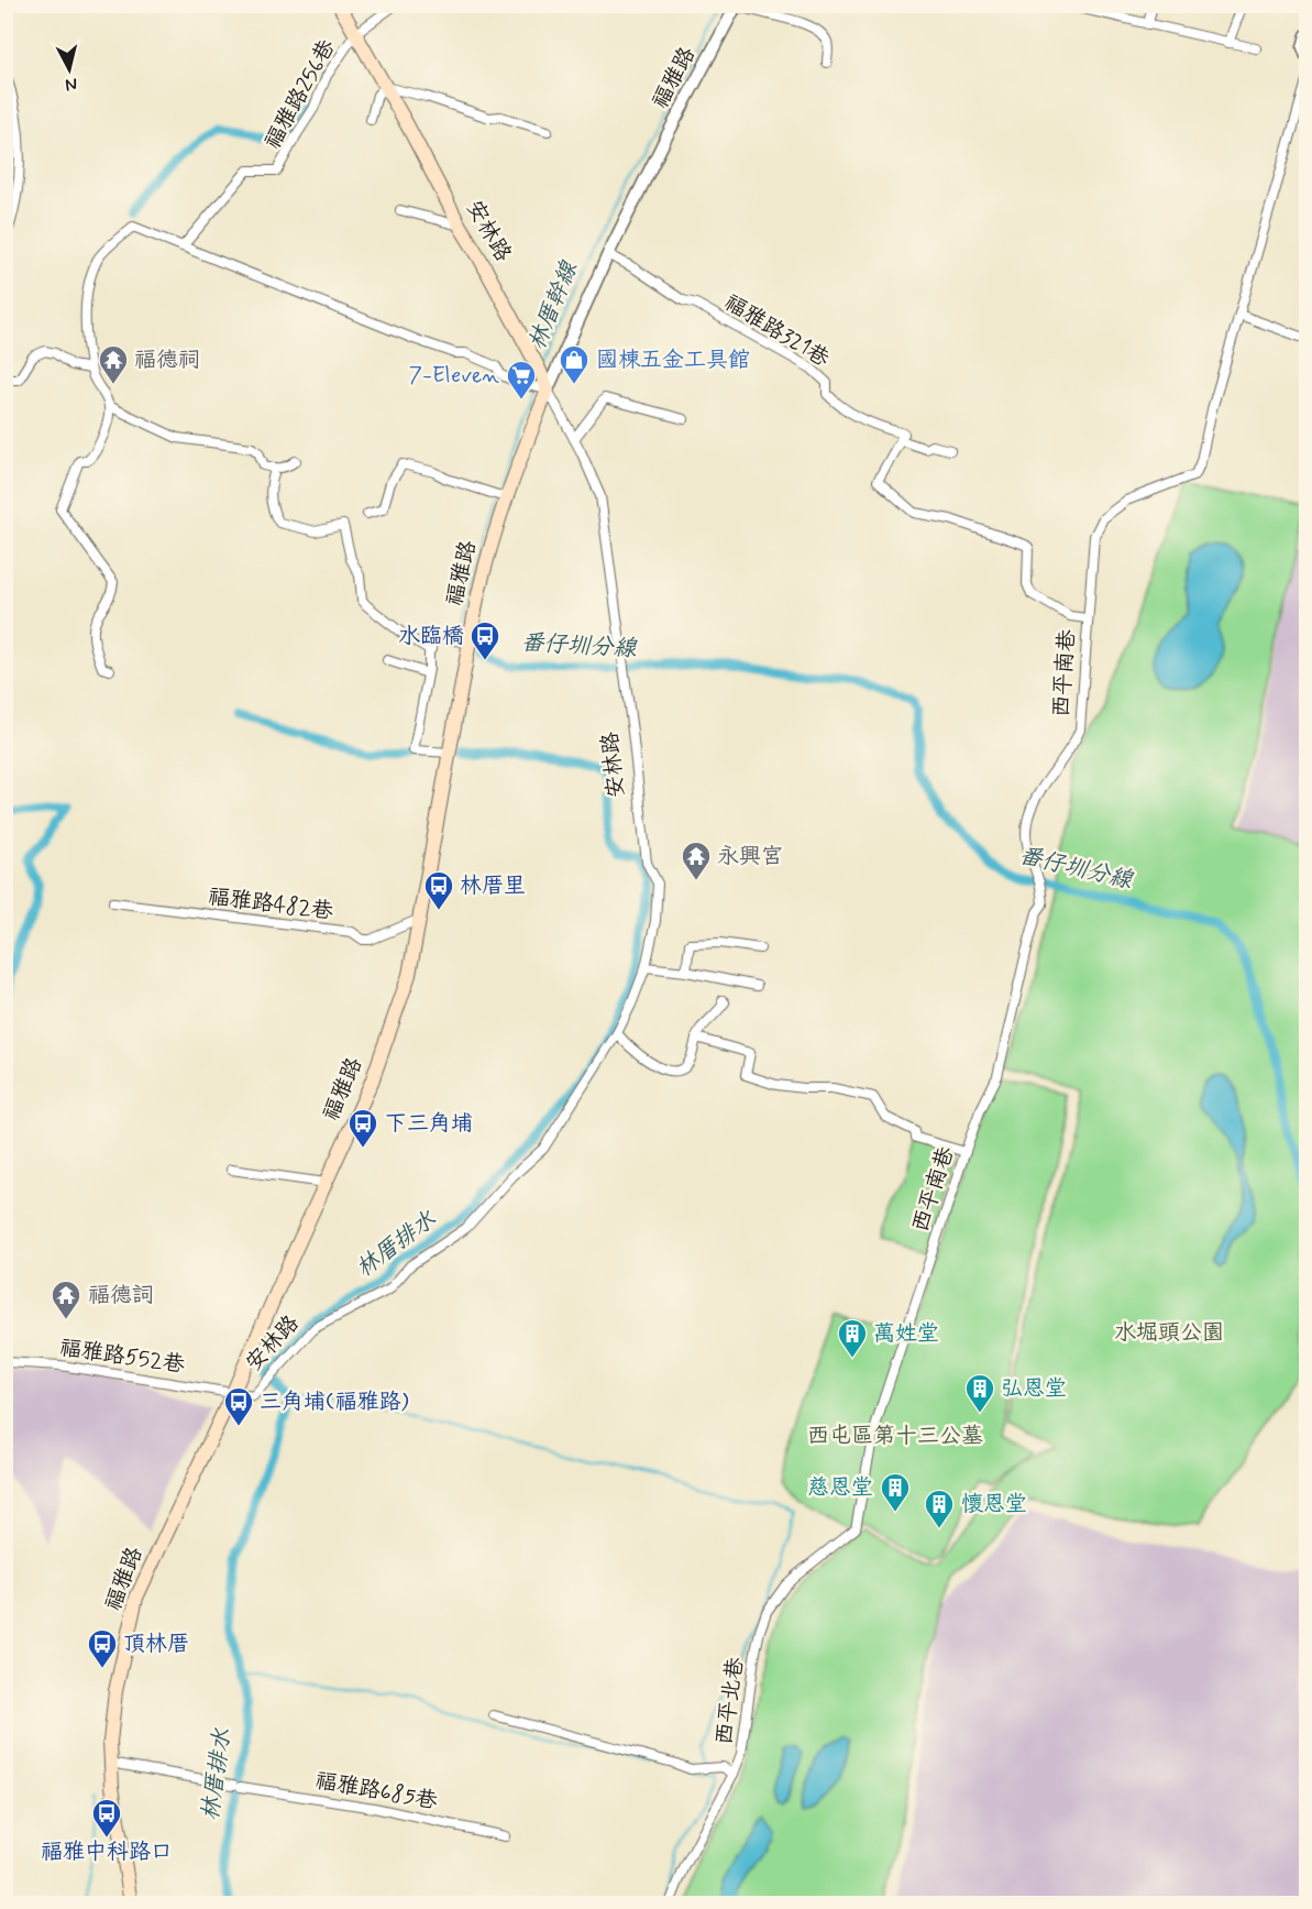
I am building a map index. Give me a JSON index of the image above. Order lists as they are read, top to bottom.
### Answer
{
  "streets": {
    "main road": ["福雅路", "安林路"],
    "street": [
      "福雅路256巷",
      "福雅路321巷",
      "西平南巷",
      "福雅路482巷",
      "福雅路552巷",
      "西平北巷",
      "福雅路685巷"
    ]
  },
  "crossings": [
    ["福雅路", "安林路"],
    ["福雅路", "福雅路321巷"],
    ["福雅路", "福雅路482巷"],
    ["福雅路", "福雅路552巷"],
    ["福雅路", "福雅路685巷"],
    ["福雅路256巷", "安林路"],
    ["安林路", "福雅路552巷"],
    ["西平南巷", "西平北巷"]
  ],
  "water": ["林厝幹線", "番仔圳分線", "林厝排水"],
  "parks": ["水堀頭公園", "西屯區第十三公墓"],
  "places": {
    "temple": ["福德祠", "永興宮", "福德詞"],
    "shop": ["國棟五金工具館"],
    "supermarket": ["7-Eleven"],
    "bus stop": [
      "水臨橋",
      "林厝里",
      "下三角埔",
      "三角埔(福雅路)",
      "頂林厝",
      "福雅中科路口"
    ],
    "building": [
      "萬姓堂",
      "弘恩堂",
      "慈恩堂",
      "懷恩堂"
    ]
  },
  "north": "bottom"
}
